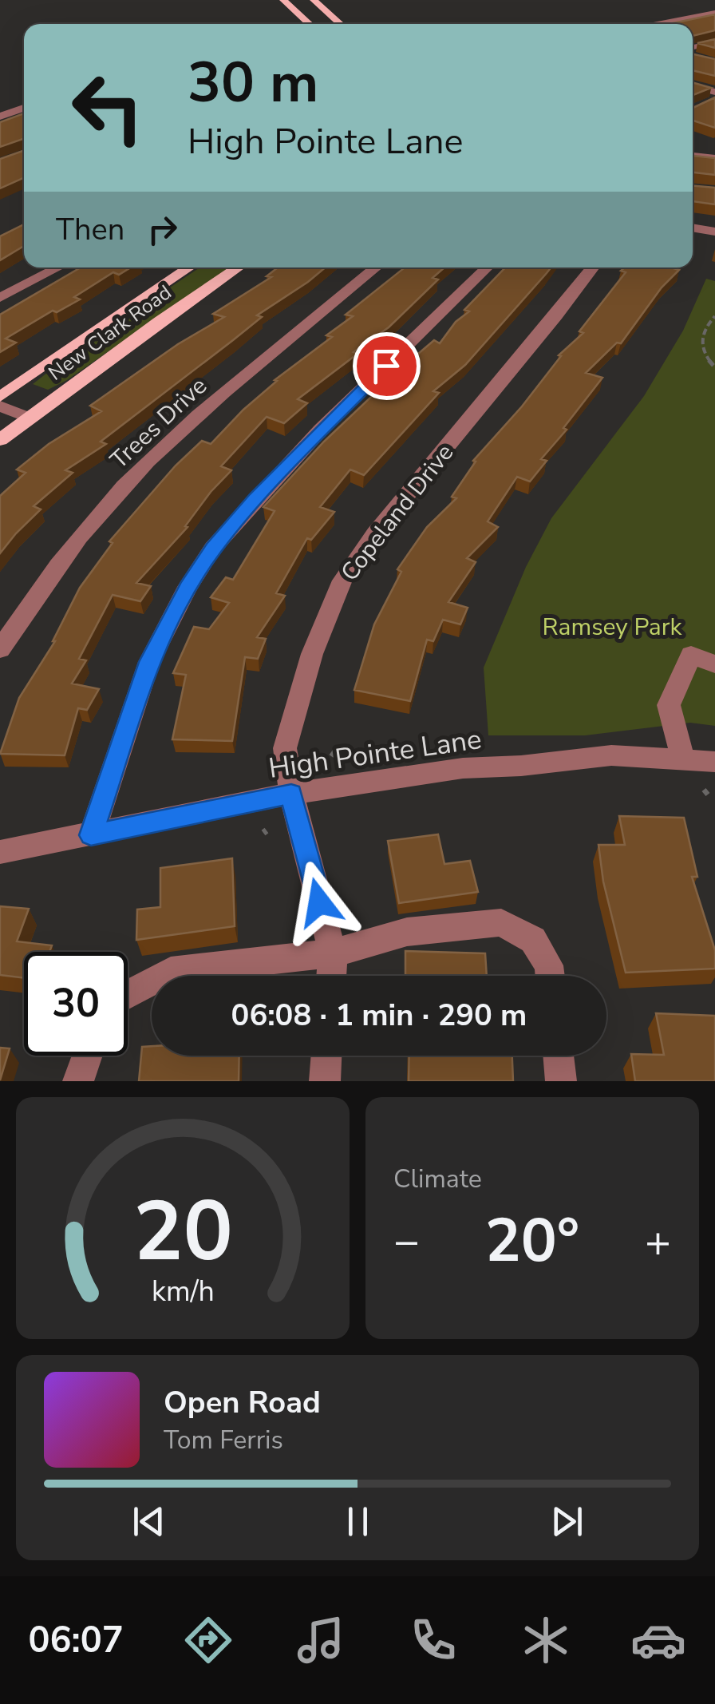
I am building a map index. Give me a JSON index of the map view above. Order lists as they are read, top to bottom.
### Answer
{
  "streets": {
    "main road": ["New Clark Road"],
    "street": ["Trees Drive", "Copeland Drive", "High Pointe Lane"]
  },
  "crossings": [
    ["Copeland Drive", "High Pointe Lane"]
  ],
  "parks": ["Ramsey Park"],
  "page": {
    "turn": ["30 m", "High Pointe Lane"],
    "then": "Then",
    "limit": "30",
    "trip": "06:08 · 1 min · 290 m",
    "tile": "Climate",
    "heat": ["−", "20°", "+"],
    "song": ["Open Road", "Tom Ferris"],
    "tabs": "06:07",
    "gauge": ["20", "km/h"]
  }
}
